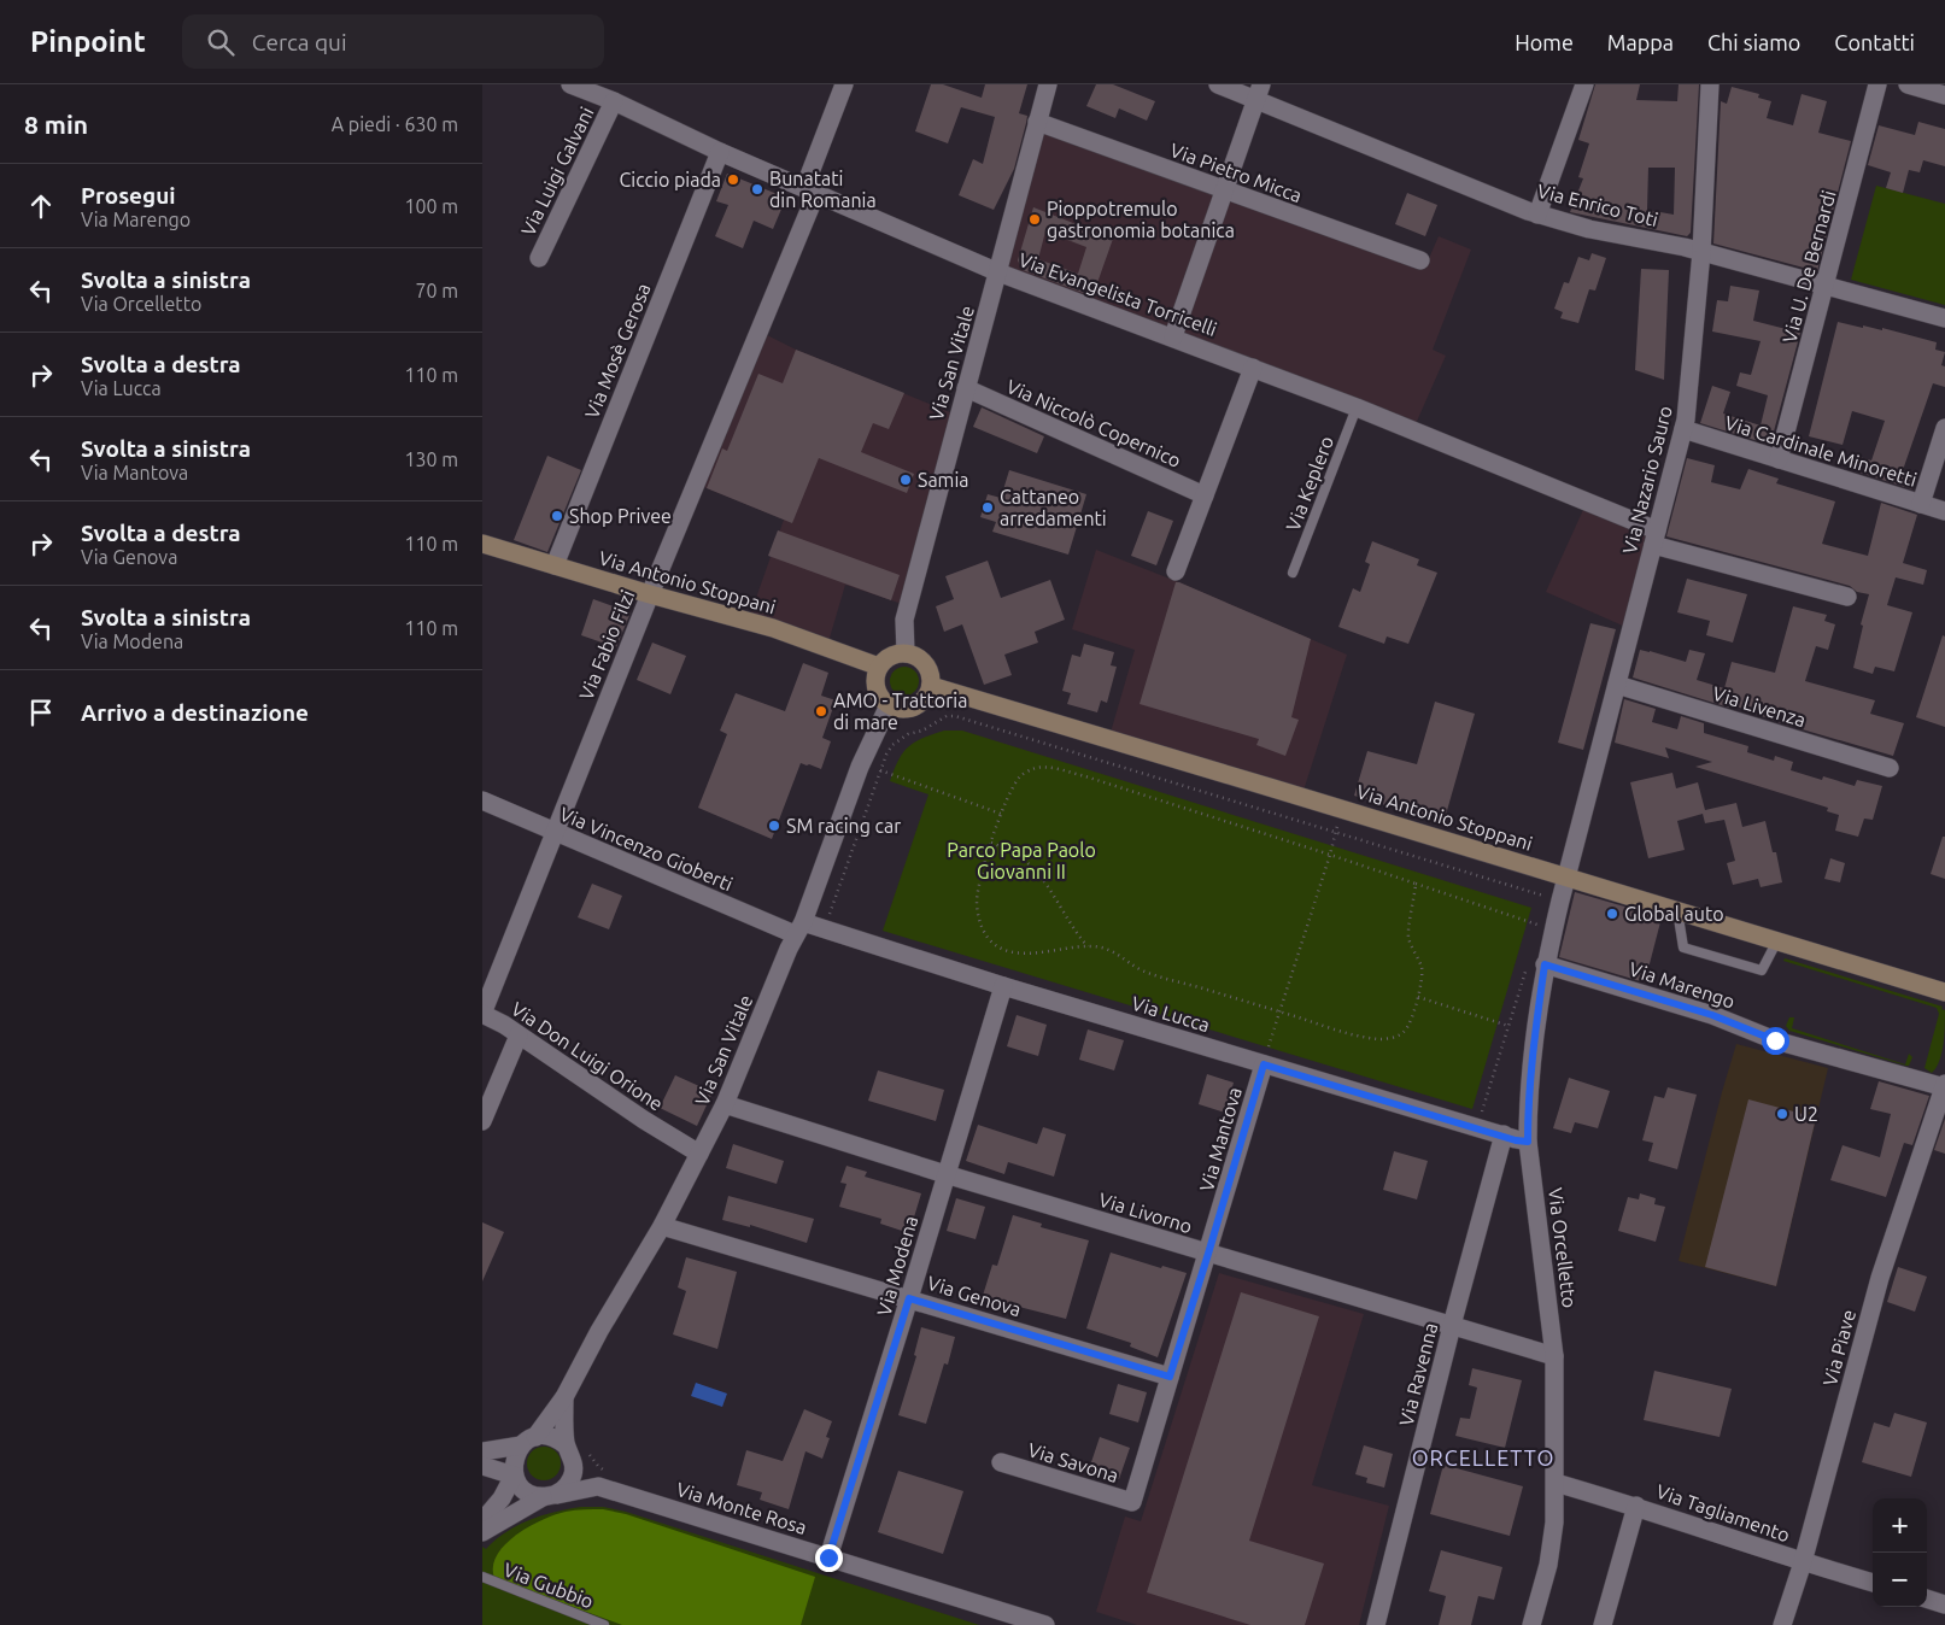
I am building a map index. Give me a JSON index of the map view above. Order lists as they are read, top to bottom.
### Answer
{
  "streets": {
    "street": [
      "Via Luigi Galvani",
      "Via Pietro Micca",
      "Via Enrico Toti",
      "Via U. De Bernardi",
      "Via Evangelista Torricelli",
      "Via Mosè Gerosa",
      "Via San Vitale",
      "Via Niccolò Copernico",
      "Via Cardinale Minoretti",
      "Via Nazario Sauro",
      "Via Antonio Stoppani",
      "Via Fabio Filzi",
      "Via Livenza",
      "Via Vincenzo Gioberti",
      "Via Marengo",
      "Via Lucca",
      "Via Don Luigi Orione",
      "Via Mantova",
      "Via Livorno",
      "Via Orcelletto",
      "Via Modena",
      "Via Genova",
      "Via Piave",
      "Via Ravenna",
      "Via Savona",
      "Via Monte Rosa",
      "Via Tagliamento"
    ],
    "lane": ["Via Keplero", "Via Gubbio"]
  },
  "crossings": [
    ["Via Luigi Galvani", "Via Evangelista Torricelli"],
    ["Via Pietro Micca", "Via San Vitale"],
    ["Via Enrico Toti", "Via U. De Bernardi"],
    ["Via Enrico Toti", "Via Nazario Sauro"],
    ["Via U. De Bernardi", "Via Cardinale Minoretti"],
    ["Via Evangelista Torricelli", "Via Mosè Gerosa"],
    ["Via Evangelista Torricelli", "Via San Vitale"],
    ["Via Evangelista Torricelli", "Via Nazario Sauro"],
    ["Via Evangelista Torricelli", "Via Keplero"],
    ["Via Evangelista Torricelli", "Via Fabio Filzi"],
    ["Via Mosè Gerosa", "Via Antonio Stoppani"],
    ["Via San Vitale", "Via Niccolò Copernico"],
    ["Via San Vitale", "Via Antonio Stoppani"],
    ["Via San Vitale", "Via Vincenzo Gioberti"],
    ["Via San Vitale", "Via Lucca"],
    ["Via San Vitale", "Via Don Luigi Orione"],
    ["Via San Vitale", "Via Livorno"],
    ["Via San Vitale", "Via Genova"],
    ["Via San Vitale", "Via Monte Rosa"],
    ["Via Cardinale Minoretti", "Via Nazario Sauro"],
    ["Via Nazario Sauro", "Via Antonio Stoppani"],
    ["Via Nazario Sauro", "Via Livenza"],
    ["Via Nazario Sauro", "Via Orcelletto"],
    ["Via Antonio Stoppani", "Via Fabio Filzi"],
    ["Via Antonio Stoppani", "Via Orcelletto"],
    ["Via Fabio Filzi", "Via Vincenzo Gioberti"],
    ["Via Fabio Filzi", "Via Don Luigi Orione"],
    ["Via Vincenzo Gioberti", "Via Lucca"],
    ["Via Marengo", "Via Orcelletto"],
    ["Via Marengo", "Via Piave"],
    ["Via Lucca", "Via Mantova"],
    ["Via Lucca", "Via Orcelletto"],
    ["Via Lucca", "Via Modena"],
    ["Via Lucca", "Via Ravenna"],
    ["Via Mantova", "Via Livorno"],
    ["Via Mantova", "Via Genova"],
    ["Via Mantova", "Via Savona"],
    ["Via Livorno", "Via Orcelletto"],
    ["Via Livorno", "Via Modena"],
    ["Via Livorno", "Via Ravenna"],
    ["Via Orcelletto", "Via Tagliamento"],
    ["Via Modena", "Via Genova"],
    ["Via Modena", "Via Monte Rosa"],
    ["Via Piave", "Via Tagliamento"]
  ],
  "districts": ["ORCELLETTO"],
  "parks": ["Parco Papa Paolo Giovanni II"],
  "places": [
    "Ciccio piada",
    "Bunatati din Romania",
    "Pioppotremulo gastronomia botanica",
    "Samia",
    "Cattaneo arredamenti",
    "Shop Privee",
    "AMO - Trattoria di mare",
    "SM racing car",
    "Global auto",
    "U2"
  ],
  "page": {
    "header": "Pinpoint",
    "search": "Cerca qui",
    "nav": [
      "Home",
      "Mappa",
      "Chi siamo",
      "Contatti"
    ],
    "heading": ["8 min", "A piedi · 630 m"],
    "list": [
      ["Prosegui", "Via Marengo", "100 m"],
      ["Svolta a sinistra", "Via Orcelletto", "70 m"],
      ["Svolta a destra", "Via Lucca", "110 m"],
      ["Svolta a sinistra", "Via Mantova", "130 m"],
      ["Svolta a destra", "Via Genova", "110 m"],
      ["Svolta a sinistra", "Via Modena", "110 m"],
      "Arrivo a destinazione"
    ],
    "map_buttons": ["+", "−"]
  }
}
